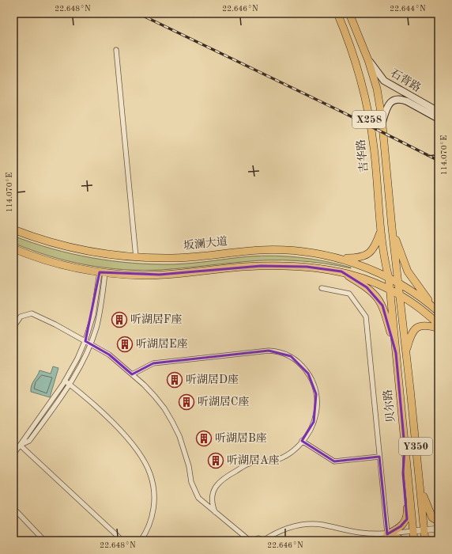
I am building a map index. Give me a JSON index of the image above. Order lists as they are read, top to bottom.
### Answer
{
  "streets": {
    "main road": [
      "石背路",
      "X258",
      "吉华路",
      "坂澜大道",
      "贝尔路",
      "Y350"
    ]
  },
  "crossings": [
    ["石背路", "吉华路"],
    ["X258", "吉华路"],
    ["X258", "坂澜大道"],
    ["吉华路", "坂澜大道"],
    ["吉华路", "贝尔路"]
  ],
  "places": {
    "building": [
      "听湖居F座",
      "听湖居E座",
      "听湖居D座",
      "听湖居C座",
      "听湖居B座",
      "听湖居A座"
    ]
  },
  "coordinates": [
    "22.648°N",
    "22.646°N",
    "22.644°N",
    "114.070°E"
  ]
}
